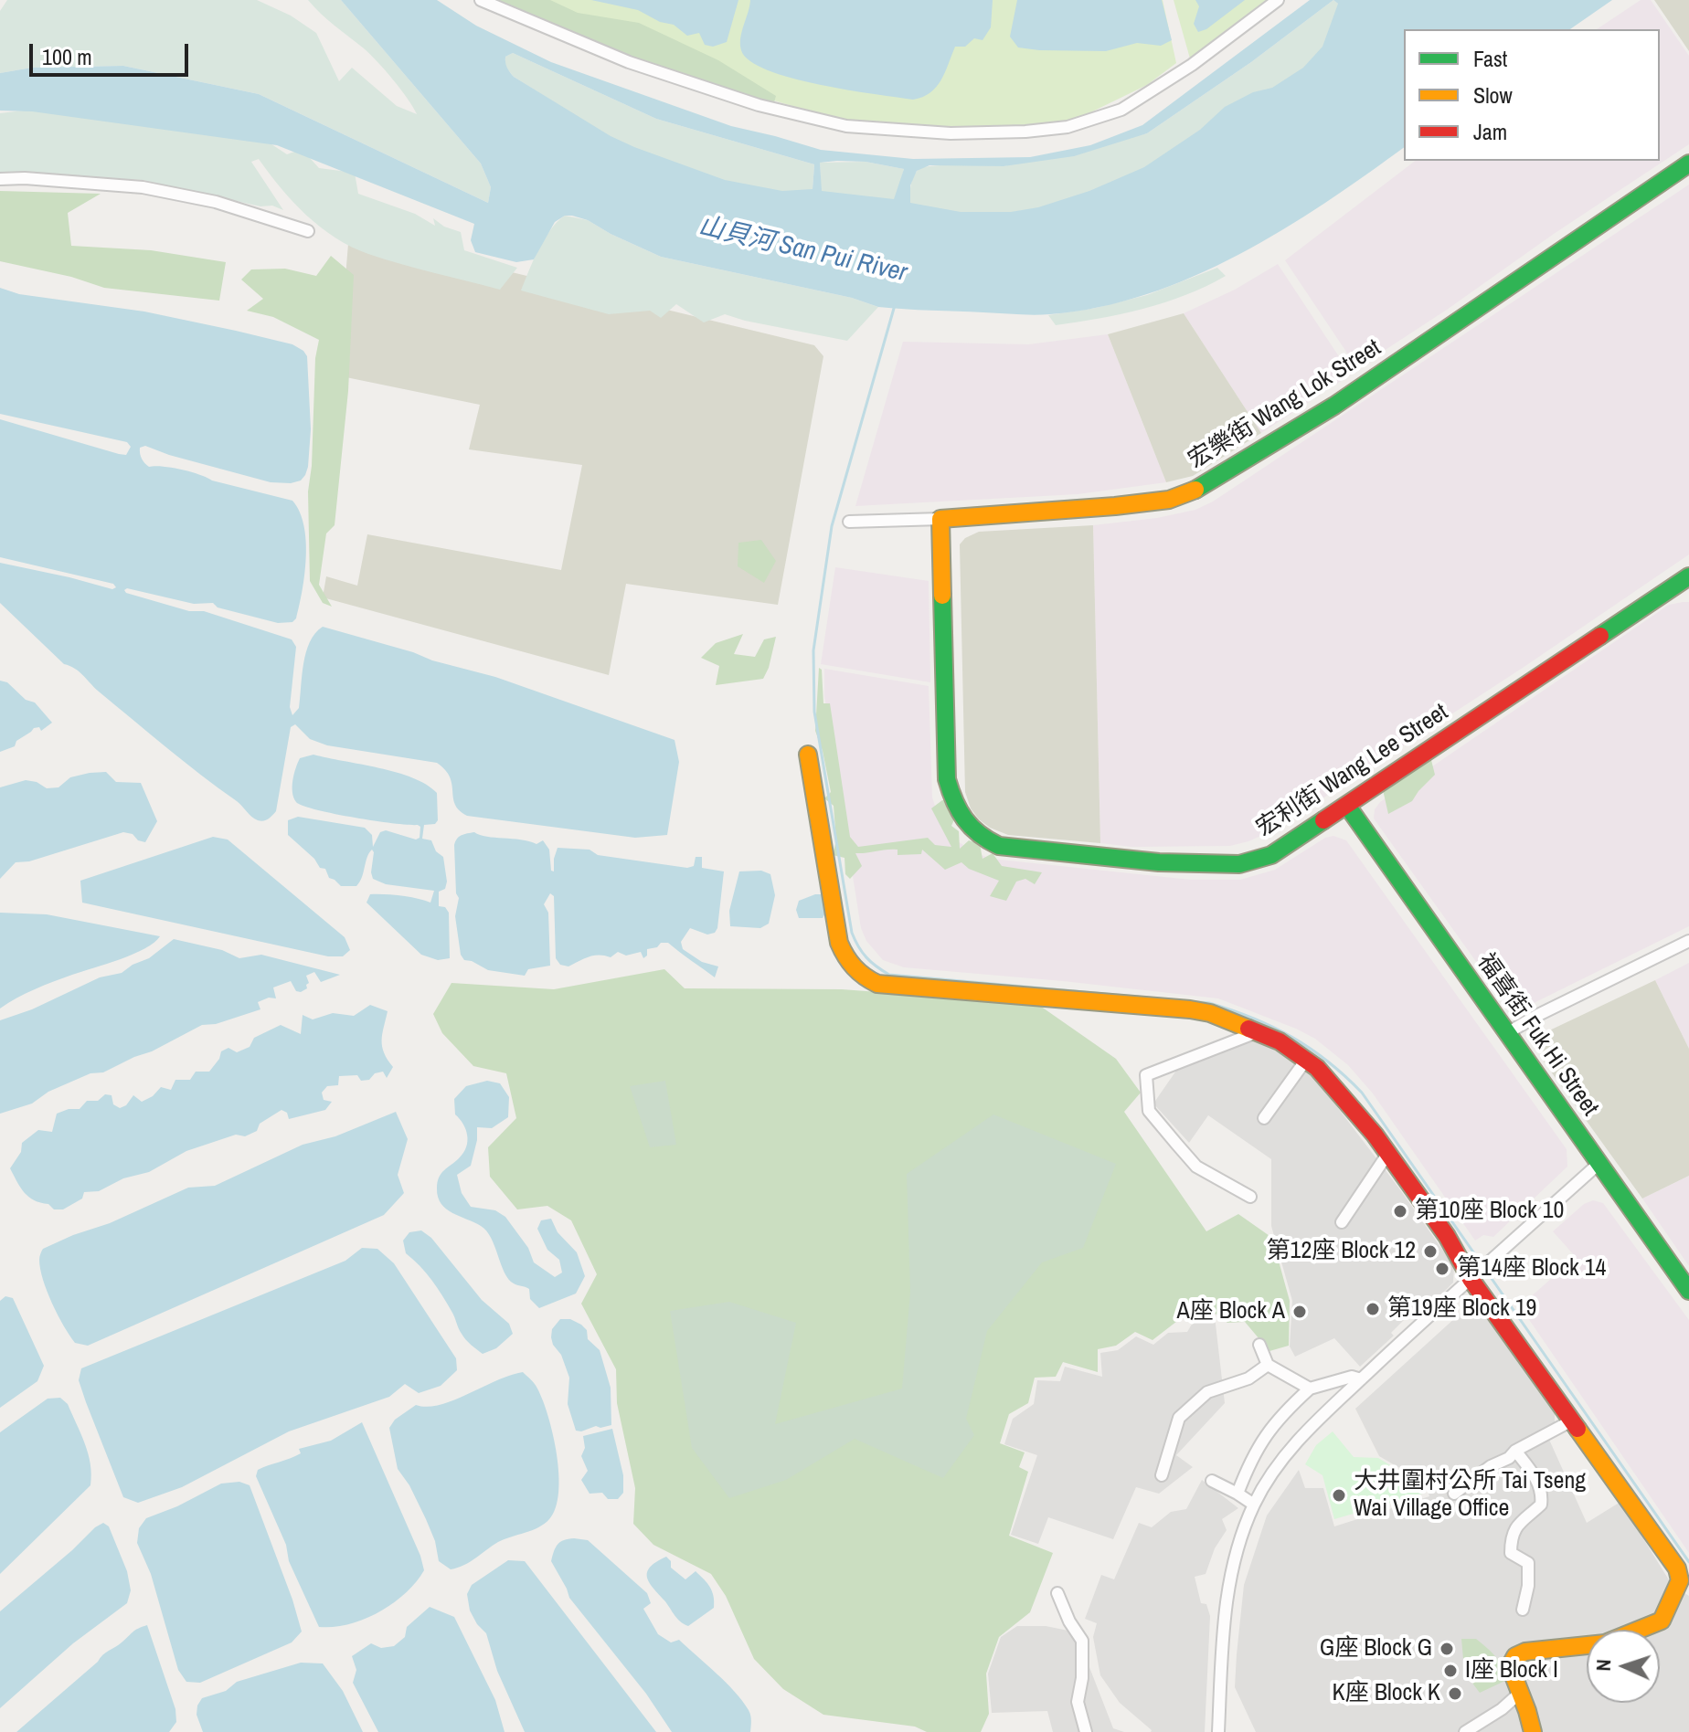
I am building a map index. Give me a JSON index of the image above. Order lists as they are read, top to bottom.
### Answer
{
  "streets": {
    "street": ["宏樂街 Wang Lok Street", "宏利街 Wang Lee Street", "福喜街 Fuk Hi Street"]
  },
  "crossings": [
    ["宏樂街 Wang Lok Street", "宏利街 Wang Lee Street"],
    ["宏利街 Wang Lee Street", "福喜街 Fuk Hi Street"]
  ],
  "water": ["山貝河 San Pui River"],
  "places": [
    "第10座 Block 10",
    "第12座 Block 12",
    "第14座 Block 14",
    "第19座 Block 19",
    "A座 Block A",
    "大井圍村公所 Tai Tseng Wai Village Office",
    "G座 Block G",
    "I座 Block I",
    "K座 Block K"
  ],
  "legend": ["Fast", "Slow", "Jam"],
  "scale_bar": "100 m",
  "north": "left"
}
